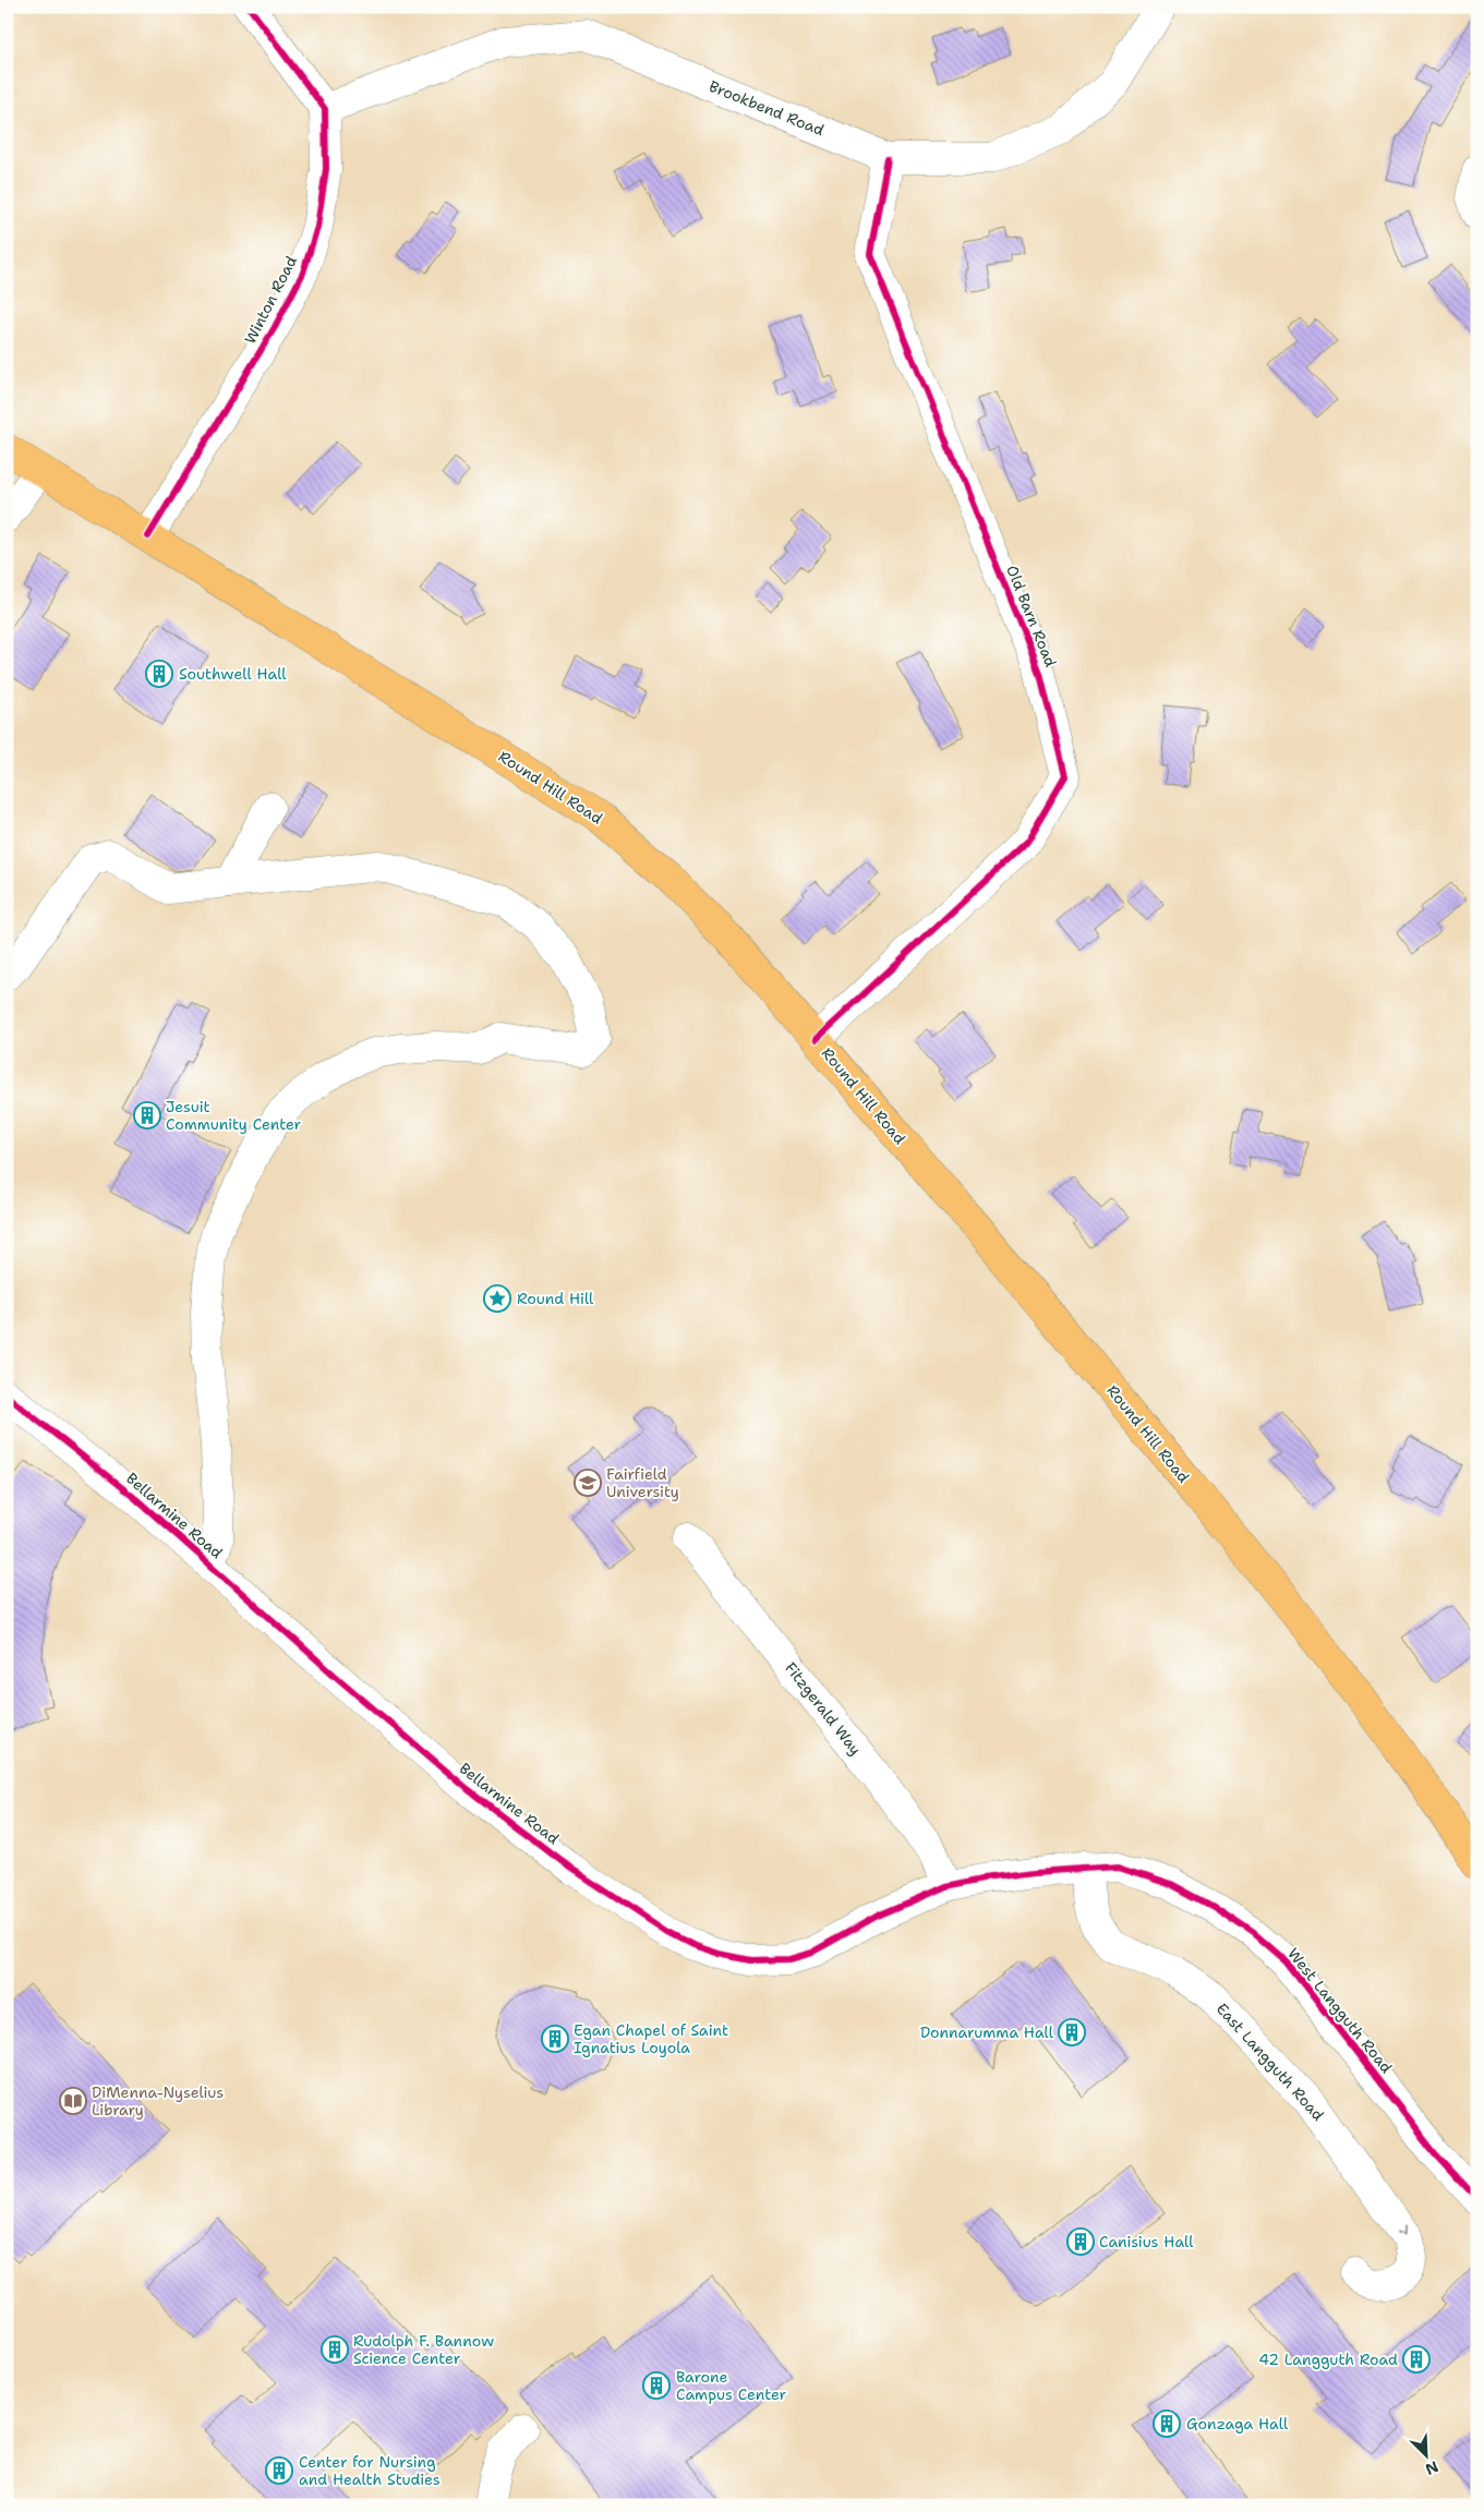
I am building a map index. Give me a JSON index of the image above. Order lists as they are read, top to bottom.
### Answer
{
  "streets": {
    "main road": ["Round Hill Road"],
    "street": [
      "Brookbend Road",
      "Winton Road",
      "Old Barn Road",
      "Bellarmine Road",
      "Fitzgerald Way",
      "West Langguth Road",
      "East Langguth Road"
    ]
  },
  "crossings": [
    ["Brookbend Road", "Winton Road"],
    ["Brookbend Road", "Old Barn Road"],
    ["Winton Road", "Round Hill Road"],
    ["Old Barn Road", "Round Hill Road"],
    ["Bellarmine Road", "Fitzgerald Way"],
    ["Bellarmine Road", "West Langguth Road"],
    ["Bellarmine Road", "East Langguth Road"],
    ["West Langguth Road", "East Langguth Road"]
  ],
  "one_way": ["East Langguth Road"],
  "places": {
    "building": [
      "Southwell Hall",
      "Jesuit Community Center",
      "Donnarumma Hall",
      "Egan Chapel of Saint Ignatius Loyola",
      "Canisius Hall",
      "Rudolph F. Bannow Science Center",
      "42 Langguth Road",
      "Barone Campus Center",
      "Gonzaga Hall",
      "Center for Nursing and Health Studies"
    ],
    "place": ["Round Hill"],
    "school or university": ["Fairfield University"],
    "library": ["DiMenna-Nyselius Library"]
  },
  "north": "bottom right"
}
